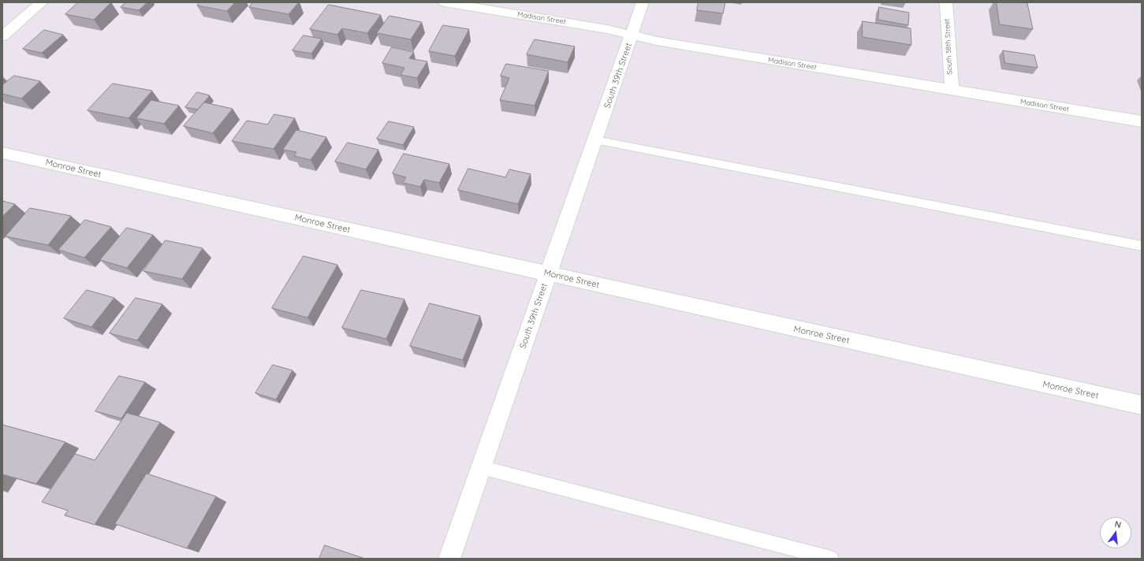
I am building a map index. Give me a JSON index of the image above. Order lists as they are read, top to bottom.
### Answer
{
  "streets": {
    "street": [
      "Madison Street",
      "South 38th Street",
      "South 39th Street",
      "Monroe Street"
    ]
  },
  "crossings": [
    ["Madison Street", "South 38th Street"],
    ["Madison Street", "South 39th Street"],
    ["South 39th Street", "Monroe Street"]
  ],
  "north": "top"
}
